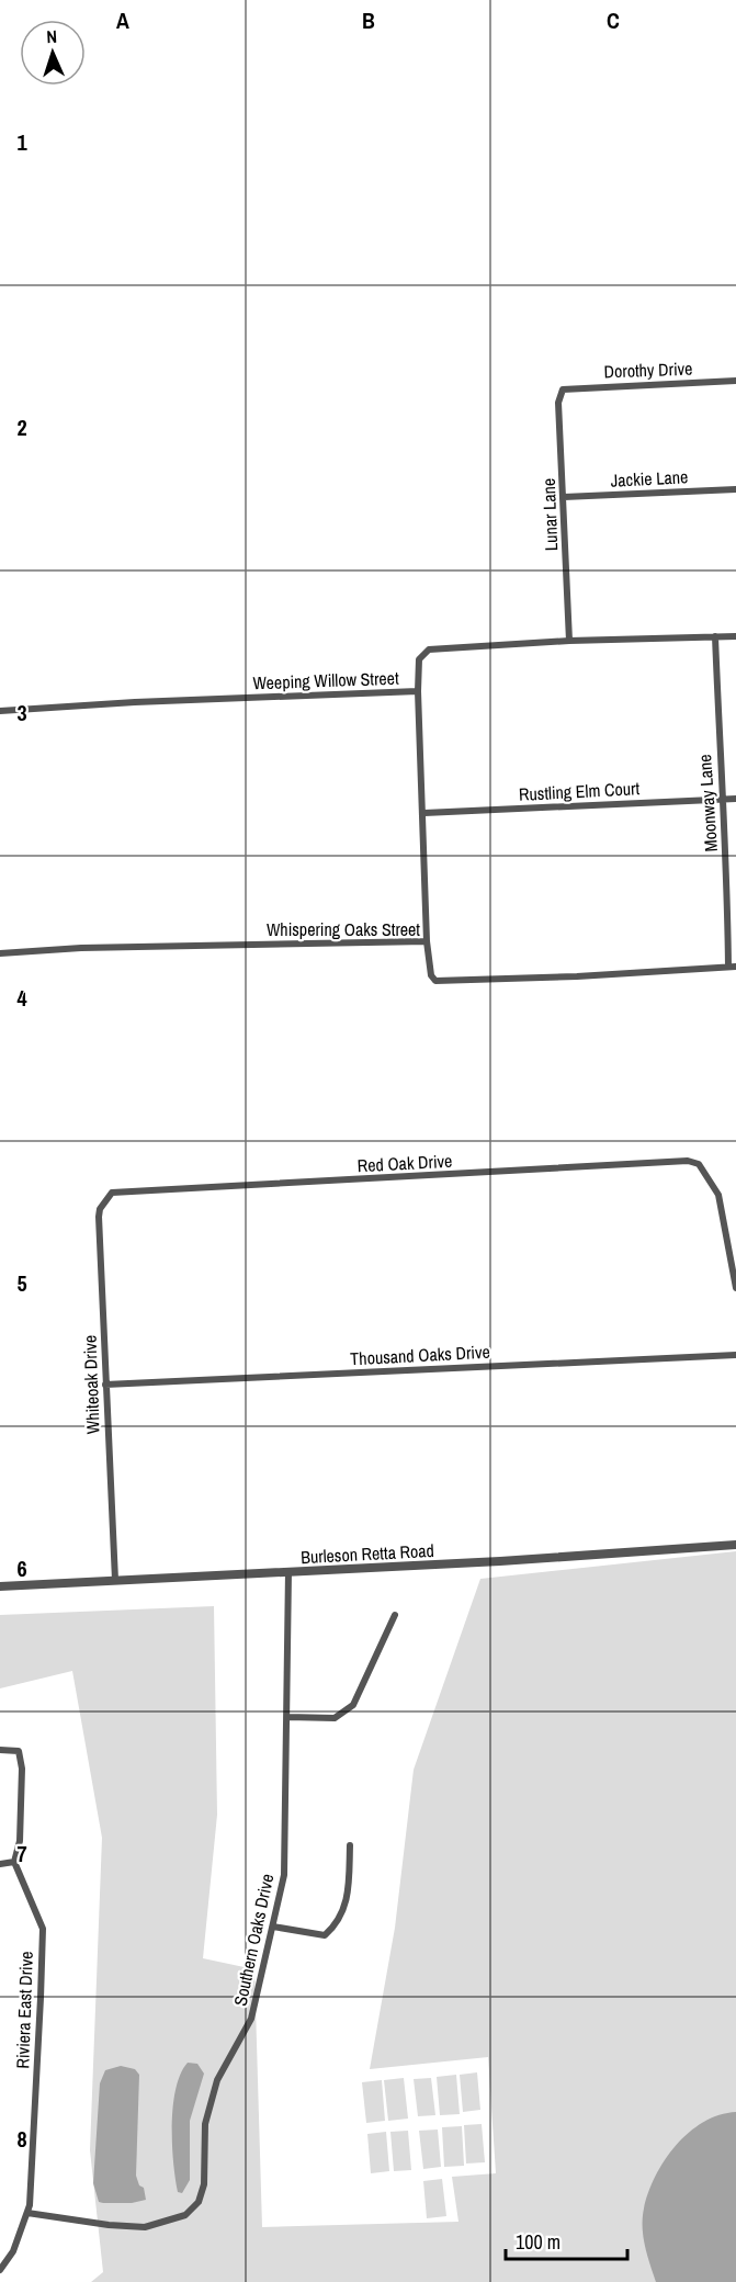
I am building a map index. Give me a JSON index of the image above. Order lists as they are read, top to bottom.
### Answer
{
  "streets": {
    "street": [
      "Dorothy Drive",
      "Jackie Lane",
      "Lunar Lane",
      "Weeping Willow Street",
      "Rustling Elm Court",
      "Moonway Lane",
      "Whispering Oaks Street",
      "Red Oak Drive",
      "Thousand Oaks Drive",
      "Whiteoak Drive",
      "Burleson Retta Road",
      "Southern Oaks Drive",
      "Riviera East Drive"
    ]
  },
  "crossings": [
    ["Dorothy Drive", "Lunar Lane"],
    ["Jackie Lane", "Lunar Lane"],
    ["Lunar Lane", "Weeping Willow Street"],
    ["Weeping Willow Street", "Moonway Lane"],
    ["Rustling Elm Court", "Moonway Lane"],
    ["Moonway Lane", "Whispering Oaks Street"],
    ["Red Oak Drive", "Whiteoak Drive"],
    ["Thousand Oaks Drive", "Whiteoak Drive"],
    ["Whiteoak Drive", "Burleson Retta Road"],
    ["Burleson Retta Road", "Southern Oaks Drive"],
    ["Southern Oaks Drive", "Riviera East Drive"]
  ],
  "scale_bar": "100 m",
  "north": "top",
  "grid": {
    "columns": ["A", "B", "C"],
    "rows": [
      "1",
      "2",
      "3",
      "4",
      "5",
      "6",
      "7",
      "8"
    ]
  }
}
